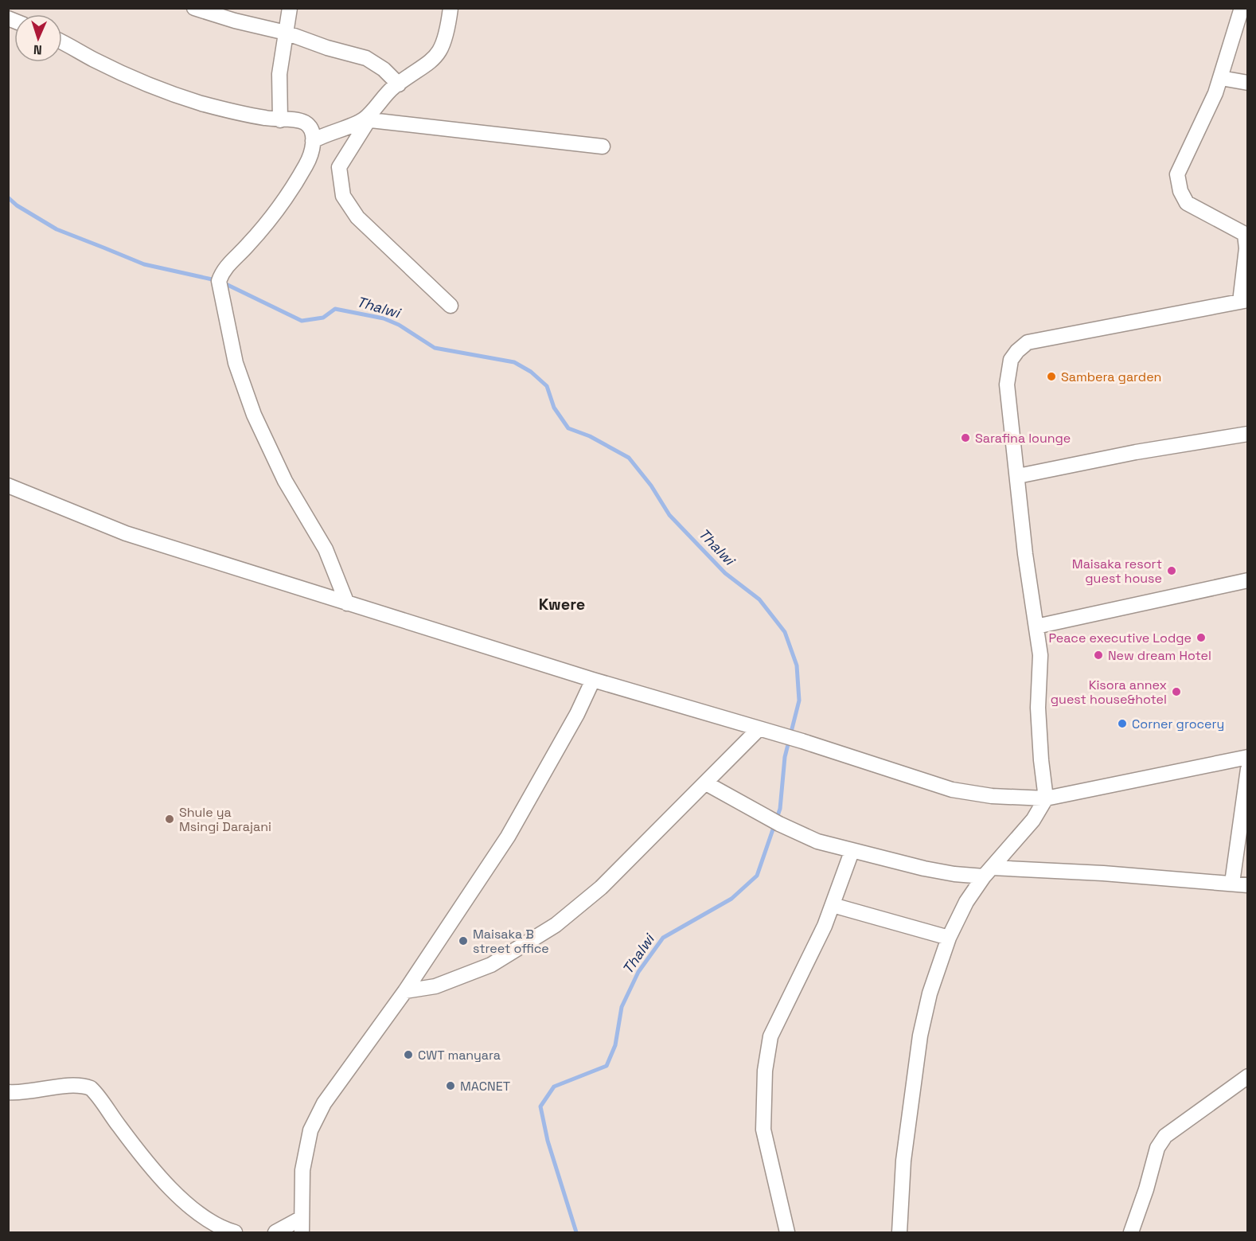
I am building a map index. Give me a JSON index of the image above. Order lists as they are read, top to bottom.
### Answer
{
  "districts": ["Kwere"],
  "water": ["Thalwi"],
  "places": [
    "Sambera garden",
    "Sarafina lounge",
    "Maisaka resort guest house",
    "Peace executive Lodge",
    "New dream Hotel",
    "Kisora annex guest house&hotel",
    "Corner grocery",
    "Shule ya Msingi Darajani",
    "Maisaka B street office",
    "CWT manyara",
    "MACNET"
  ],
  "north": "bottom"
}
